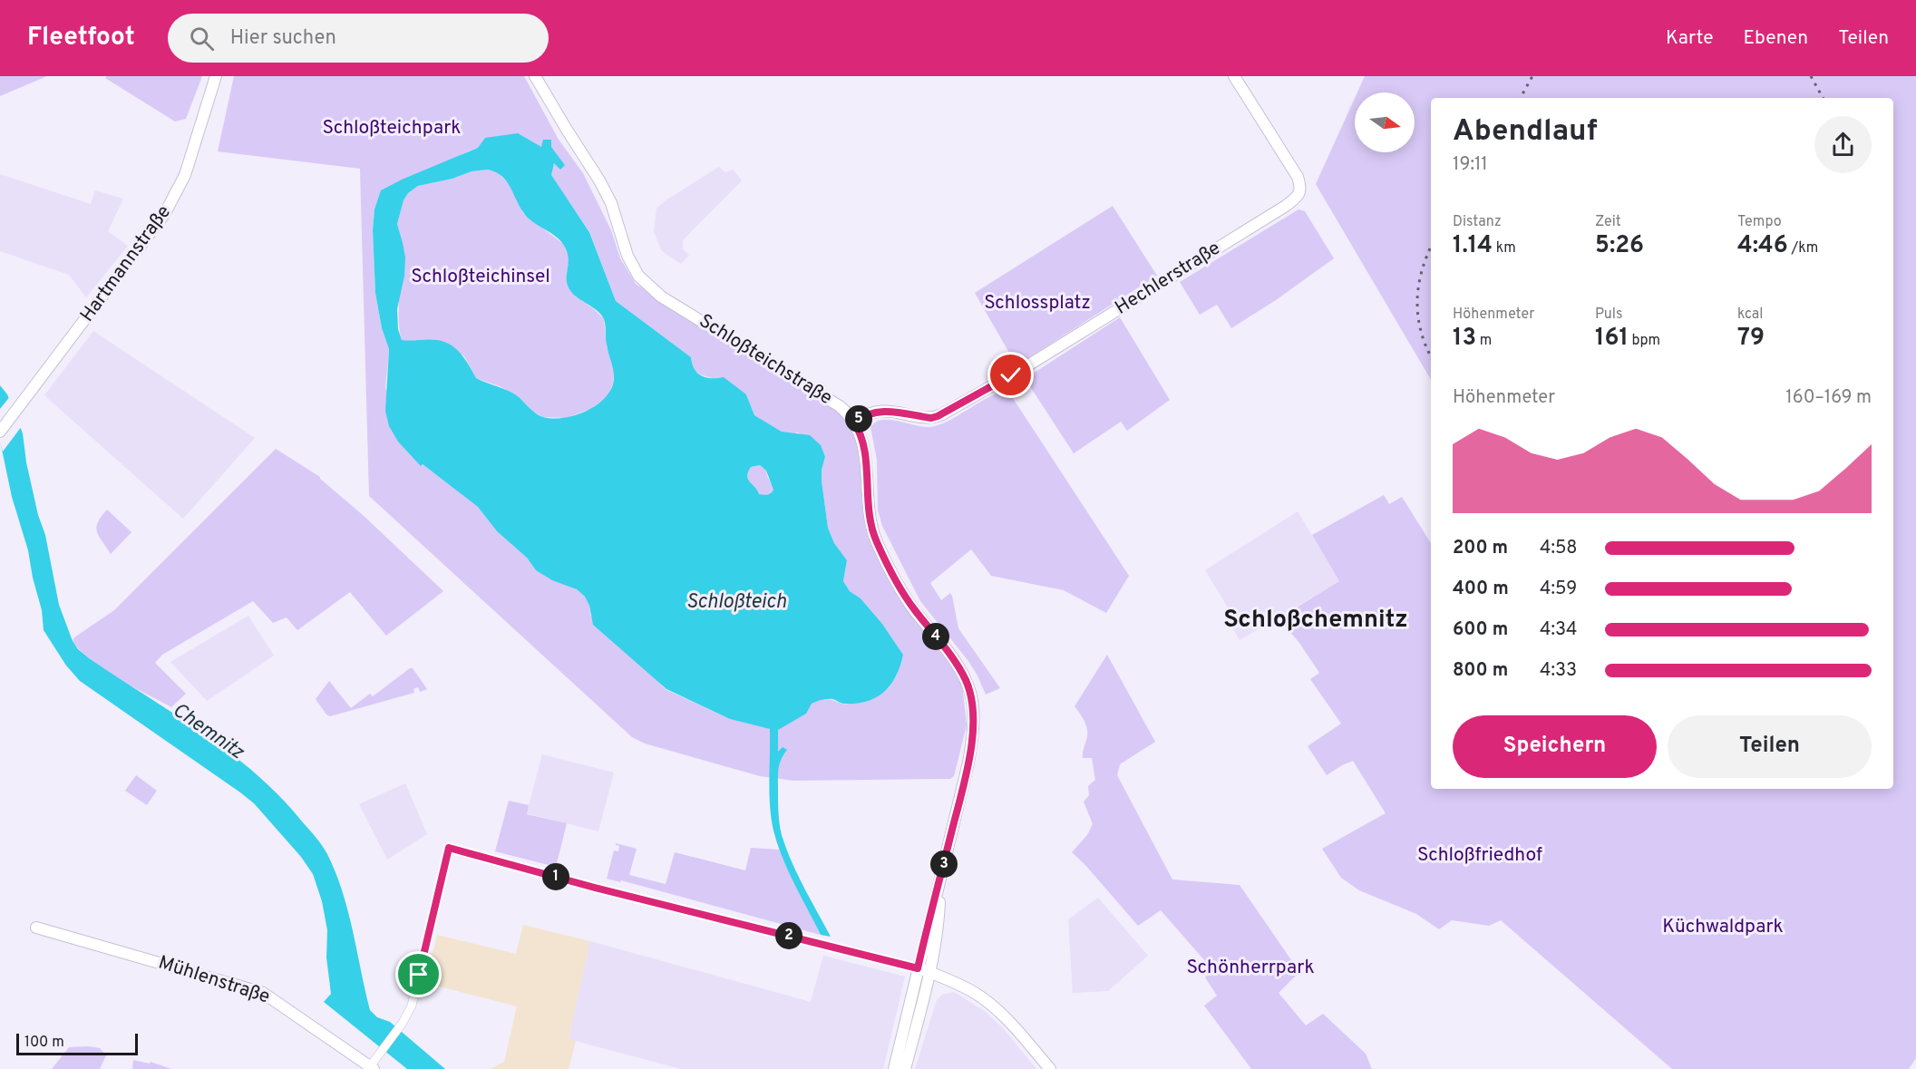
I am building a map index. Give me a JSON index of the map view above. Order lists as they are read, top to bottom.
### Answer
{
  "streets": {
    "main road": [
      "Hartmannstraße",
      "Hechlerstraße",
      "Schloßteichstraße",
      "Mühlenstraße"
    ]
  },
  "crossings": [
    ["Hechlerstraße", "Schloßteichstraße"]
  ],
  "districts": ["Schloßchemnitz"],
  "water": ["Schloßteich", "Chemnitz"],
  "parks": [
    "Schloßteichpark",
    "Schloßteichinsel",
    "Schlossplatz",
    "Schloßfriedhof",
    "Küchwaldpark",
    "Schönherrpark"
  ],
  "scale_bar": "100 m",
  "north": "right",
  "page": {
    "header": "Fleetfoot",
    "search": "Hier suchen",
    "nav": ["Karte", "Ebenen", "Teilen"],
    "heading": ["Abendlauf", "19:11"],
    "stats": [
      ["Distanz", "1.14 km"],
      ["Zeit", "5:26"],
      ["Tempo", "4:46 /km"],
      ["Höhenmeter", "13 m"],
      ["Puls", "161 bpm"],
      ["kcal", "79"]
    ],
    "chart": ["Höhenmeter", "160–169 m"],
    "pins": [
      "5",
      "4",
      "3",
      "1",
      "2"
    ],
    "list": [
      {
        "name": "200 m",
        "note": "4:58"
      },
      {
        "name": "400 m",
        "note": "4:59"
      },
      {
        "name": "600 m",
        "note": "4:34"
      },
      {
        "name": "800 m",
        "note": "4:33"
      }
    ],
    "buttons": ["Speichern", "Teilen"],
    "scale": "100 m"
  }
}
